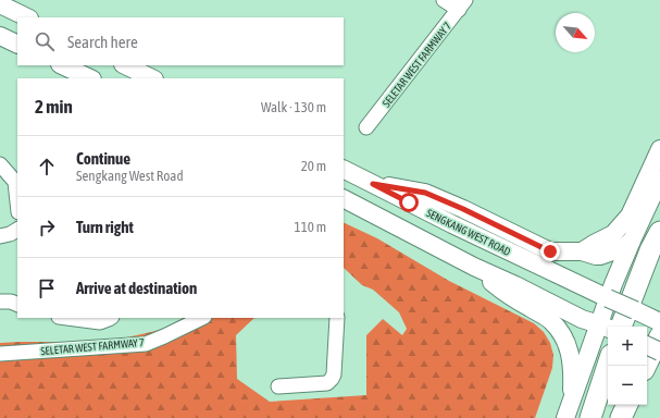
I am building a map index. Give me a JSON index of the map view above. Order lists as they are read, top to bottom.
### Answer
{
  "streets": {
    "main road": ["SENGKANG WEST ROAD"],
    "street": ["SELETAR WEST FARMWAY 7"]
  },
  "north": "bottom right",
  "page": {
    "search": "Search here",
    "heading": ["2 min", "Walk · 130 m"],
    "list": [
      ["Continue", "Sengkang West Road", "20 m"],
      ["Turn right", "110 m"],
      "Arrive at destination"
    ],
    "map_buttons": ["+", "−"]
  }
}
